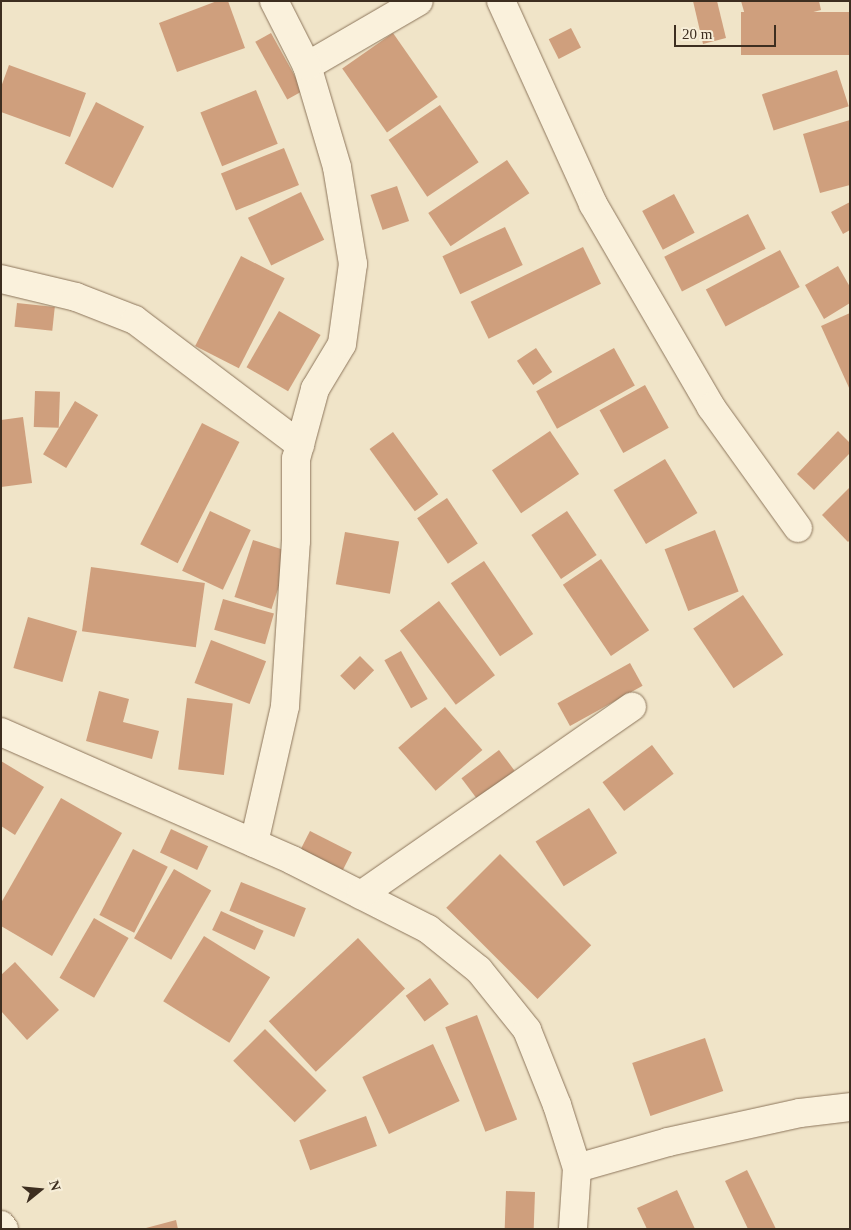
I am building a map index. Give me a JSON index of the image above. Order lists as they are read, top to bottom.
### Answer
{
  "scale_bar": "20 m",
  "north": "right"
}
